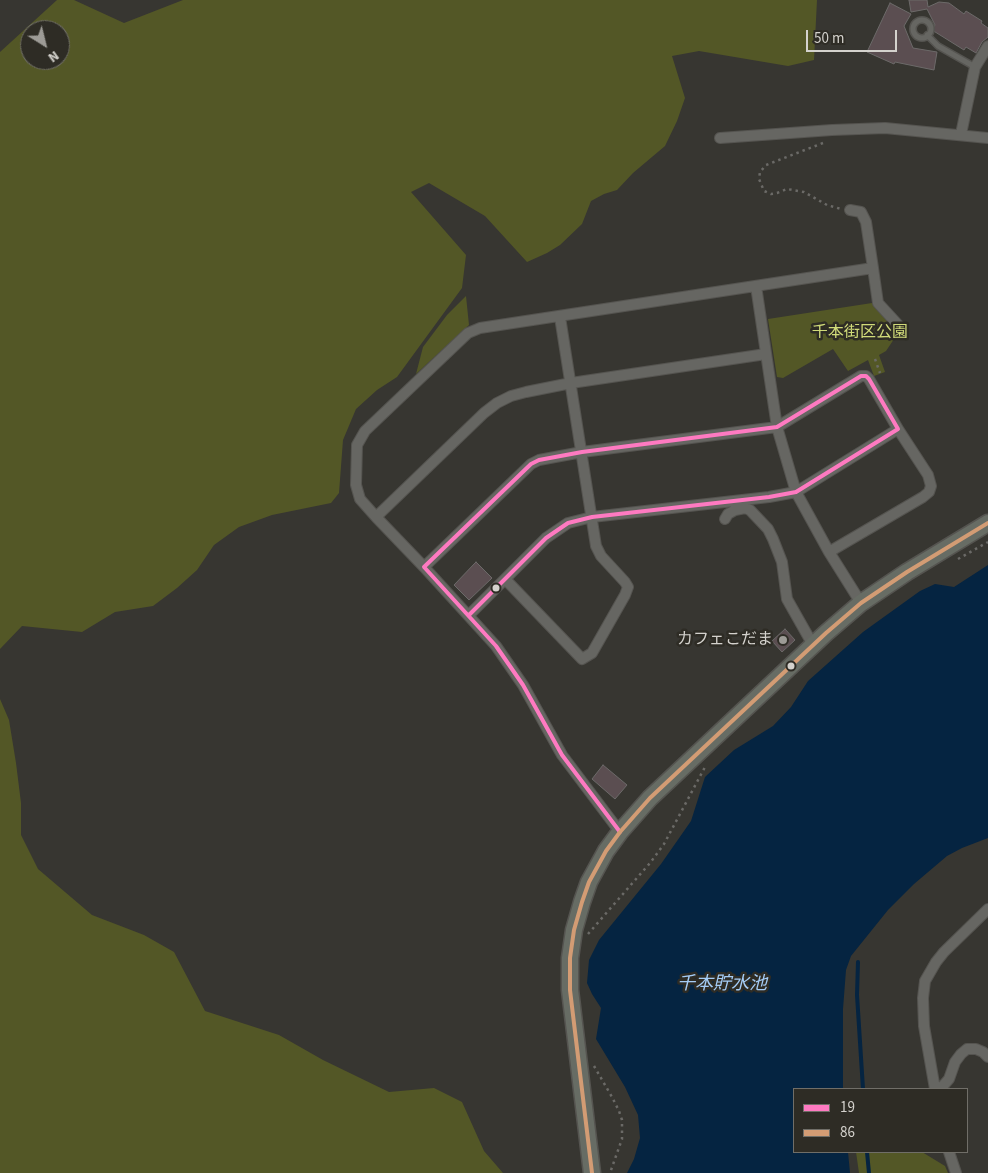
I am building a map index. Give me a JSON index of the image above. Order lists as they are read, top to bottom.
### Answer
{
  "water": ["千本貯水池"],
  "parks": ["千本街区公園"],
  "places": ["カフェこだま"],
  "lines": ["transit line 19", "transit line 86"],
  "legend": ["19", "86"],
  "scale_bar": "50 m",
  "north": "bottom right"
}
